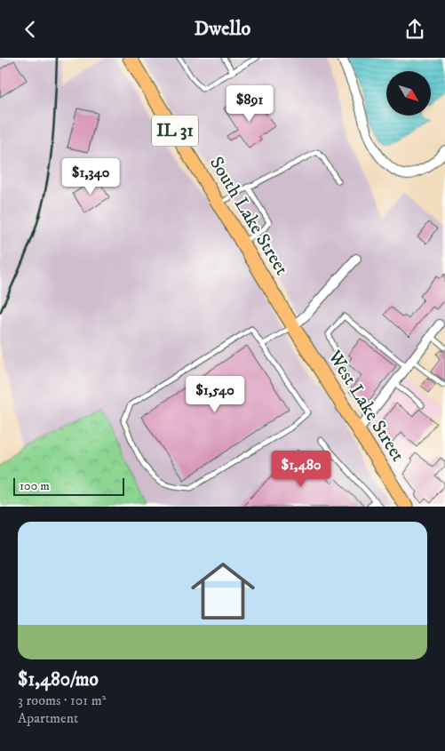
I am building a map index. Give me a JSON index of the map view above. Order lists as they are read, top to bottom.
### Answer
{
  "streets": {
    "main road": ["IL 31", "South Lake Street", "West Lake Street"]
  },
  "crossings": [
    ["South Lake Street", "West Lake Street"]
  ],
  "scale_bar": "100 m",
  "north": "bottom right",
  "page": {
    "header": "Dwello",
    "price": [
      "$891",
      "$1,340",
      "$1,540",
      "$1,480"
    ],
    "scale": "100 m",
    "list": [
      {
        "name": "$1,480/mo",
        "note": "3 rooms · 101 m² · Apartment"
      }
    ]
  }
}
